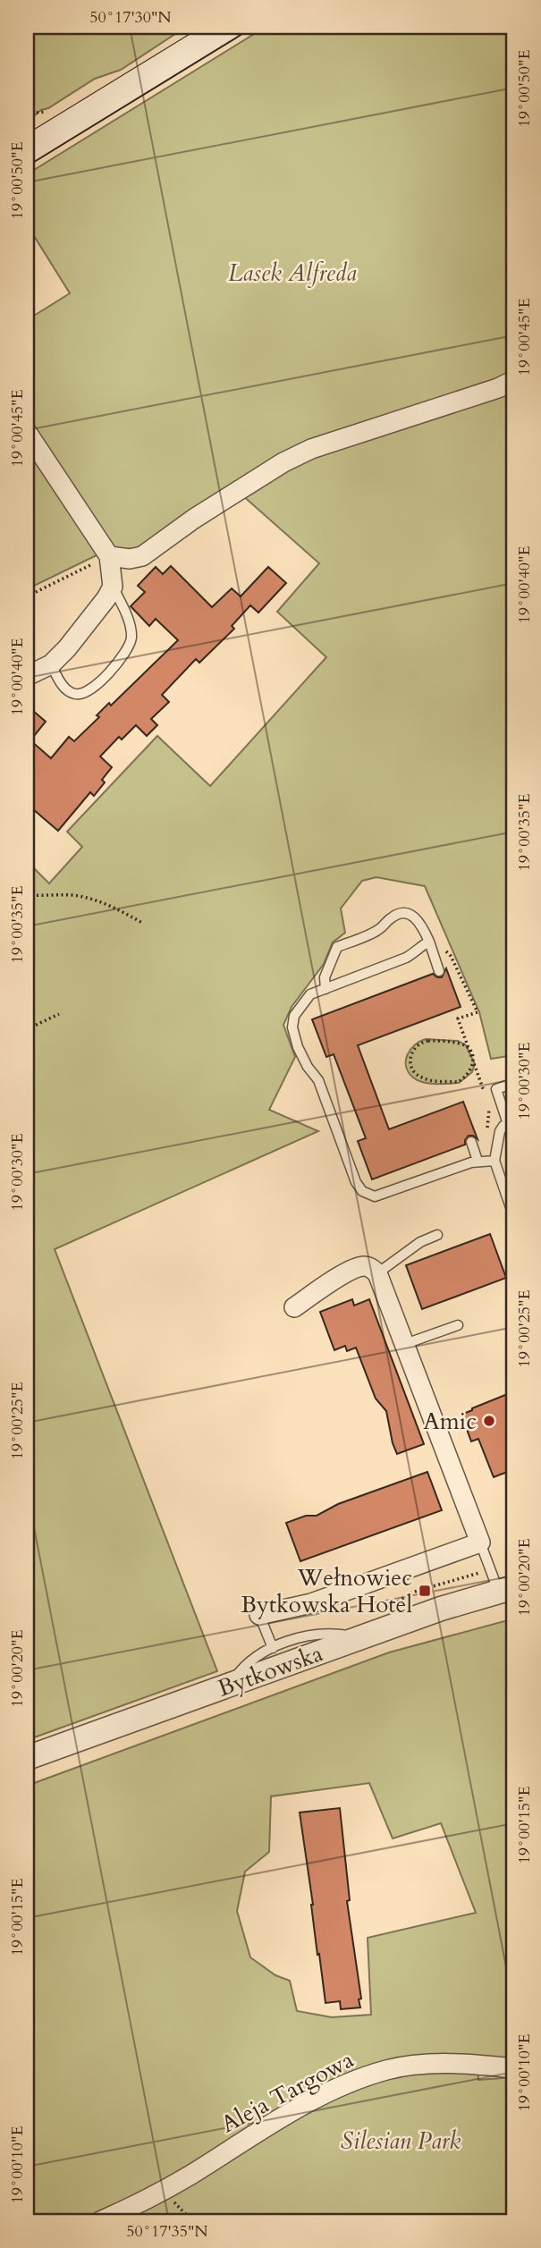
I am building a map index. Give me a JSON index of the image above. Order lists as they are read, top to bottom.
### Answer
{
  "streets": {
    "street": ["Bytkowska", "Aleja Targowa"]
  },
  "parks": ["Lasek Alfreda", "Silesian Park"],
  "places": {
    "other": ["Amic"],
    "transit": ["Wełnowiec Bytkowska Hotel"]
  },
  "coordinates": [
    "50°17'30\"N",
    "19°00'50\"E",
    "19°00'45\"E",
    "19°00'40\"E",
    "19°00'35\"E",
    "19°00'30\"E",
    "19°00'25\"E",
    "19°00'20\"E",
    "19°00'15\"E",
    "19°00'10\"E",
    "50°17'35\"N"
  ]
}
